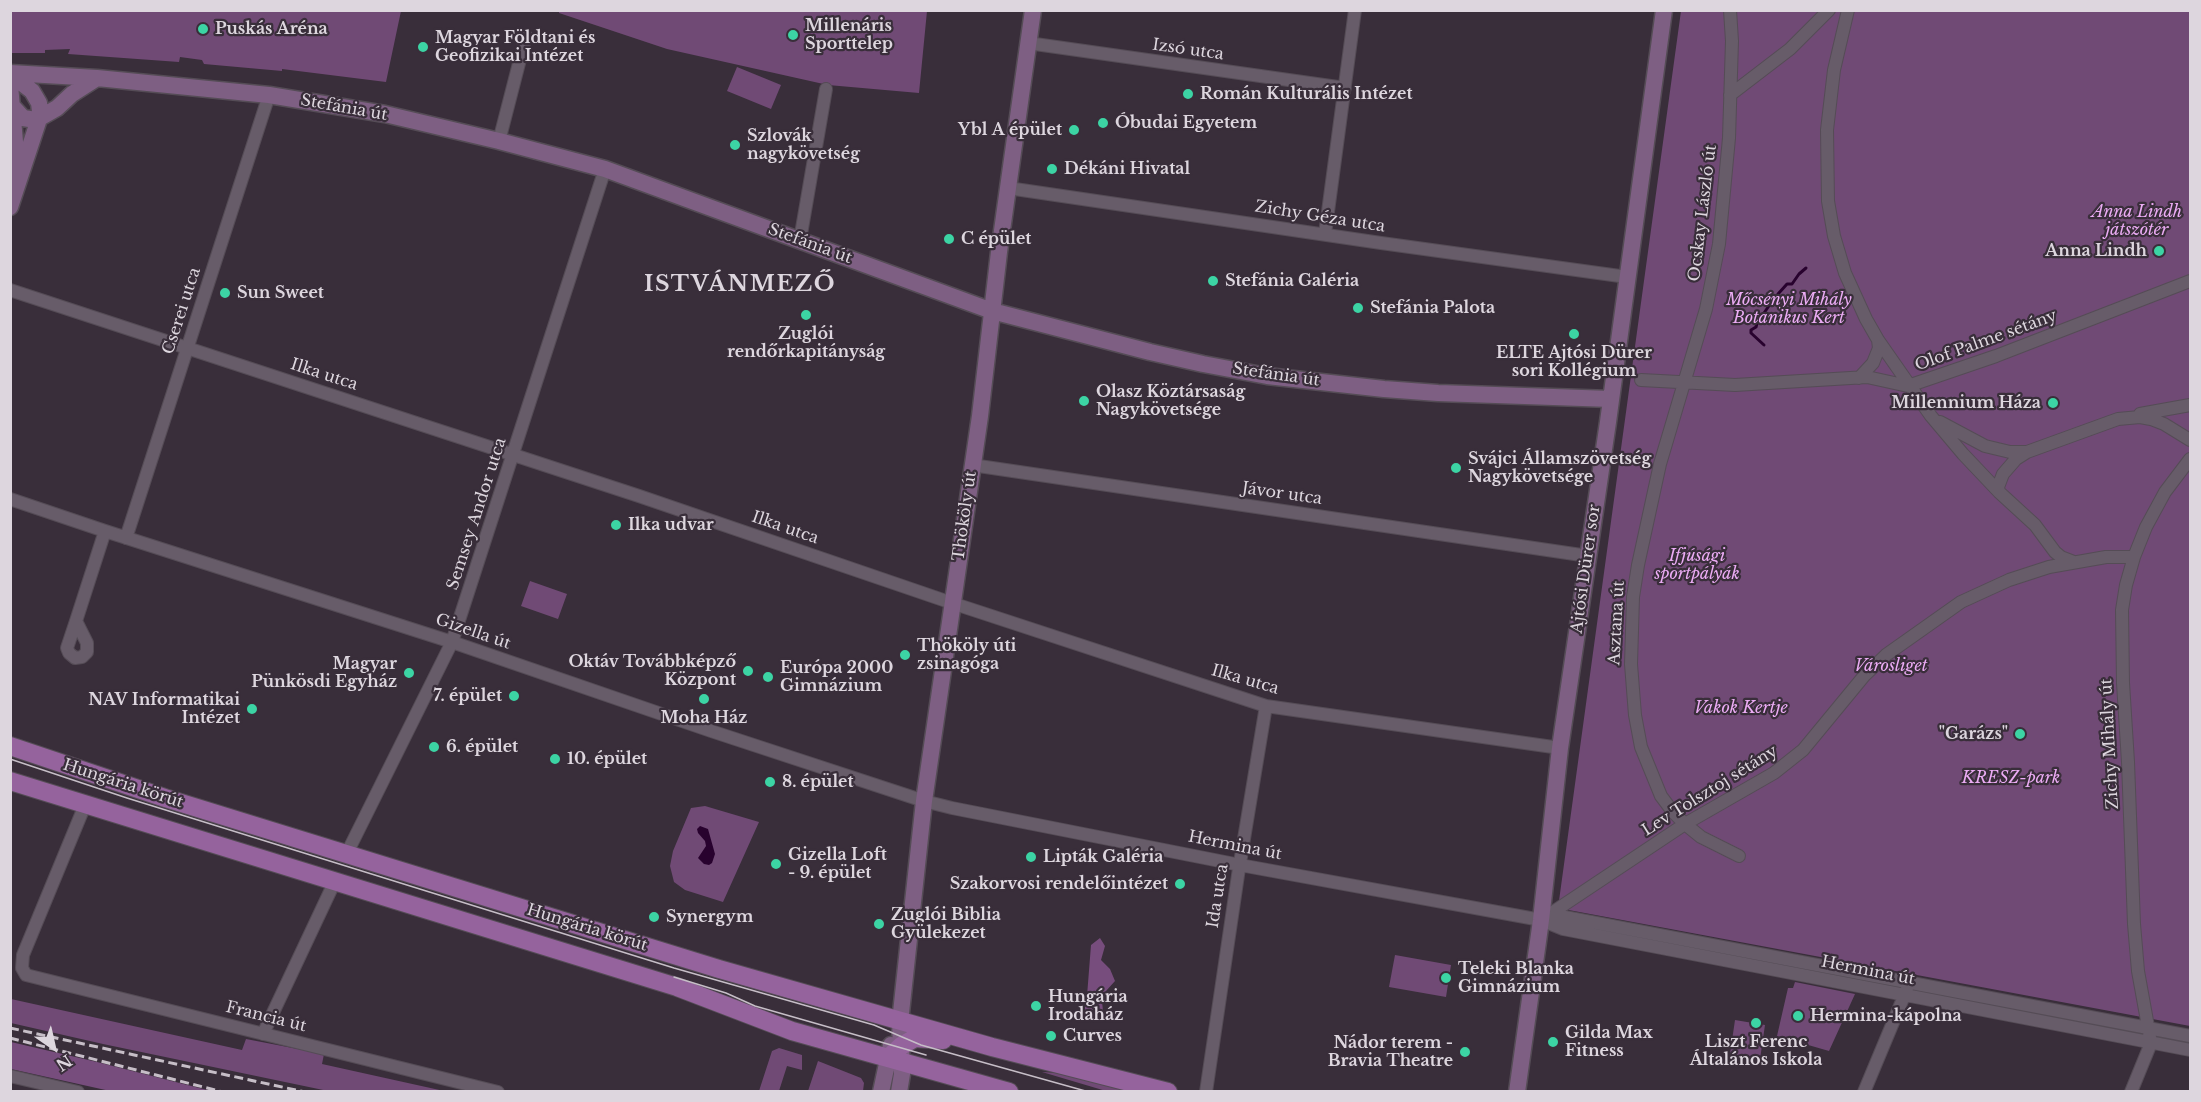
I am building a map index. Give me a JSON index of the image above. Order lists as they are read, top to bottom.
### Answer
{
  "streets": {
    "main road": ["Hungária körút"],
    "street": [
      "Izsó utca",
      "Stefánia út",
      "Ocskay László út",
      "Zichy Géza utca",
      "Cserei utca",
      "Olof Palme sétány",
      "Ilka utca",
      "Jávor utca",
      "Semsey Andor utca",
      "Thököly út",
      "Ajtósi Dürer sor",
      "Asztana út",
      "Gizella út",
      "Zichy Mihály út",
      "Lev Tolsztoj sétány",
      "Hermina út",
      "Ida utca",
      "Francia út"
    ]
  },
  "crossings": [
    ["Izsó utca", "Thököly út"],
    ["Stefánia út", "Cserei utca"],
    ["Stefánia út", "Semsey Andor utca"],
    ["Stefánia út", "Thököly út"],
    ["Stefánia út", "Ajtósi Dürer sor"],
    ["Ocskay László út", "Olof Palme sétány"],
    ["Ocskay László út", "Asztana út"],
    ["Zichy Géza utca", "Thököly út"],
    ["Zichy Géza utca", "Ajtósi Dürer sor"],
    ["Cserei utca", "Ilka utca"],
    ["Cserei utca", "Gizella út"],
    ["Ilka utca", "Semsey Andor utca"],
    ["Ilka utca", "Thököly út"],
    ["Ilka utca", "Ajtósi Dürer sor"],
    ["Ilka utca", "Ida utca"],
    ["Jávor utca", "Thököly út"],
    ["Jávor utca", "Ajtósi Dürer sor"],
    ["Semsey Andor utca", "Gizella út"],
    ["Semsey Andor utca", "Hungária körút"],
    ["Thököly út", "Gizella út"],
    ["Thököly út", "Hungária körút"],
    ["Thököly út", "Hermina út"],
    ["Ajtósi Dürer sor", "Lev Tolsztoj sétány"],
    ["Ajtósi Dürer sor", "Hermina út"],
    ["Asztana út", "Lev Tolsztoj sétány"],
    ["Gizella út", "Hermina út"],
    ["Zichy Mihály út", "Lev Tolsztoj sétány"],
    ["Zichy Mihály út", "Hermina út"],
    ["Hungária körút", "Francia út"],
    ["Lev Tolsztoj sétány", "Hermina út"],
    ["Hermina út", "Ida utca"]
  ],
  "districts": ["ISTVÁNMEZŐ"],
  "parks": [
    "Anna Lindh játszótér",
    "Mőcsényi Mihály Botanikus Kert",
    "Ifjúsági sportpályák",
    "Városliget",
    "Vakok Kertje",
    "KRESZ-park"
  ],
  "places": [
    "Puskás Aréna",
    "Millenáris Sporttelep",
    "Magyar Földtani és Geofizikai Intézet",
    "Román Kulturális Intézet",
    "Óbudai Egyetem",
    "Ybl A épület",
    "Szlovák nagykövetség",
    "Dékáni Hivatal",
    "C épület",
    "Anna Lindh",
    "Stefánia Galéria",
    "Sun Sweet",
    "Stefánia Palota",
    "Zuglói rendőrkapitányság",
    "ELTE Ajtósi Dürer sori Kollégium",
    "Olasz Köztársaság Nagykövetsége",
    "Millennium Háza",
    "Svájci Államszövetség Nagykövetsége",
    "Ilka udvar",
    "Thököly úti zsinagóga",
    "Oktáv Továbbképző Központ",
    "Magyar Pünkösdi Egyház",
    "Európa 2000 Gimnázium",
    "7. épület",
    "Moha Ház",
    "NAV Informatikai Intézet",
    "\"Garázs\"",
    "6. épület",
    "10. épület",
    "8. épület",
    "Lipták Galéria",
    "Gizella Loft - 9. épület",
    "Szakorvosi rendelőintézet",
    "Synergym",
    "Zuglói Biblia Gyülekezet",
    "Teleki Blanka Gimnázium",
    "Hungária Irodaház",
    "Hermina-kápolna",
    "Liszt Ferenc Általános Iskola",
    "Curves",
    "Gilda Max Fitness",
    "Nádor terem - Bravia Theatre"
  ],
  "north": "bottom right"
}
